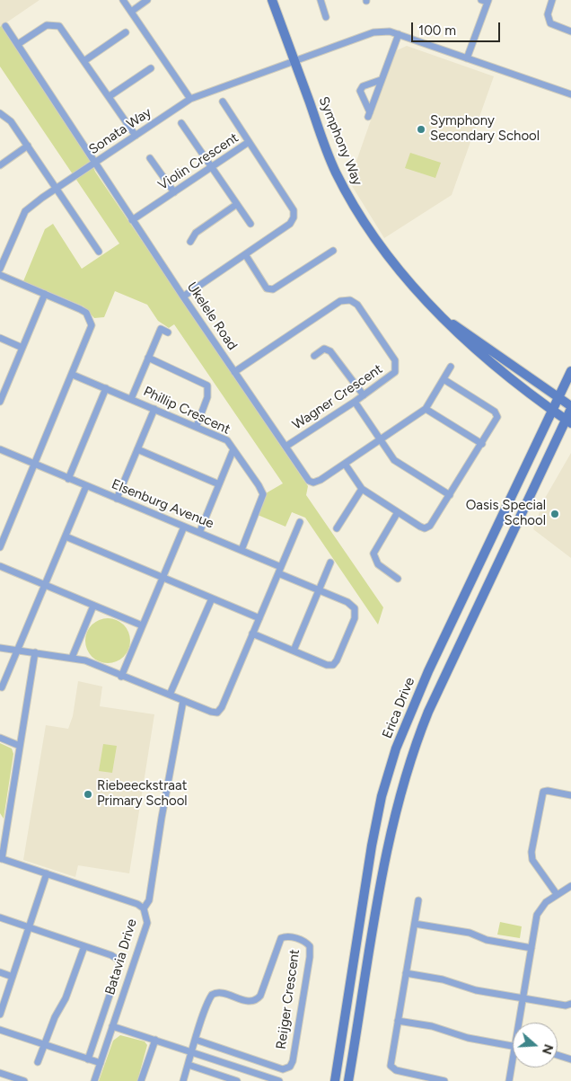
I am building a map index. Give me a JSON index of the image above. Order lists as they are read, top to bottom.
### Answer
{
  "streets": {
    "main road": ["Symphony Way", "Erica Drive"],
    "street": [
      "Sonata Way",
      "Violin Crescent",
      "Ukelele Road",
      "Wagner Crescent",
      "Phillip Crescent",
      "Elsenburg Avenue",
      "Batavia Drive",
      "Reijger Crescent"
    ]
  },
  "crossings": [
    ["Sonata Way", "Symphony Way"],
    ["Sonata Way", "Ukelele Road"],
    ["Symphony Way", "Erica Drive"],
    ["Violin Crescent", "Ukelele Road"],
    ["Ukelele Road", "Wagner Crescent"],
    ["Phillip Crescent", "Elsenburg Avenue"]
  ],
  "places": ["Symphony Secondary School", "Oasis Special School", "Riebeeckstraat Primary School"],
  "scale_bar": "100 m",
  "north": "right"
}
